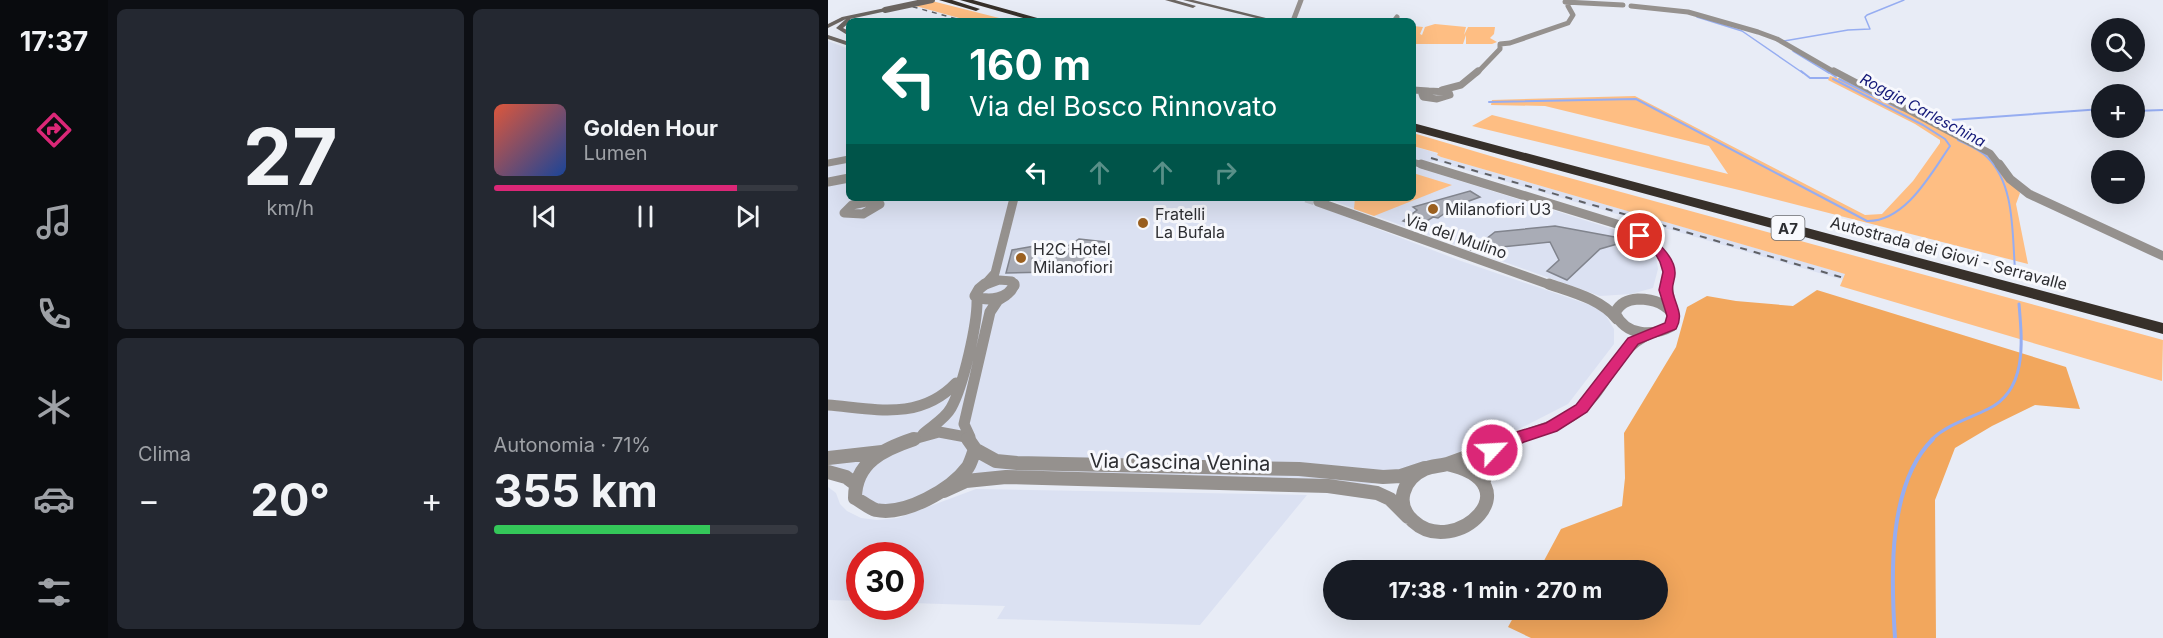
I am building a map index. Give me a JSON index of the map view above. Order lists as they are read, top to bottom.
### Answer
{
  "streets": {
    "highway": ["A7", "Autostrada dei Giovi - Serravalle"],
    "street": ["Via del Mulino", "Via Cascina Venina"]
  },
  "water": ["Roggia Carleschina"],
  "places": ["Milanofiori U3", "Fratelli La Bufala", "H2C Hotel Milanofiori"],
  "page": {
    "tabs": "17:37",
    "tile": [
      ["27", "km/h"],
      "Clima",
      ["Autonomia · 71%", "355 km"]
    ],
    "map_buttons": ["+", "−"],
    "turn": ["160 m", "Via del Bosco Rinnovato"],
    "song": ["Golden Hour", "Lumen"],
    "heat": ["−", "20°", "+"],
    "limit": "30",
    "trip": "17:38 · 1 min · 270 m"
  }
}
